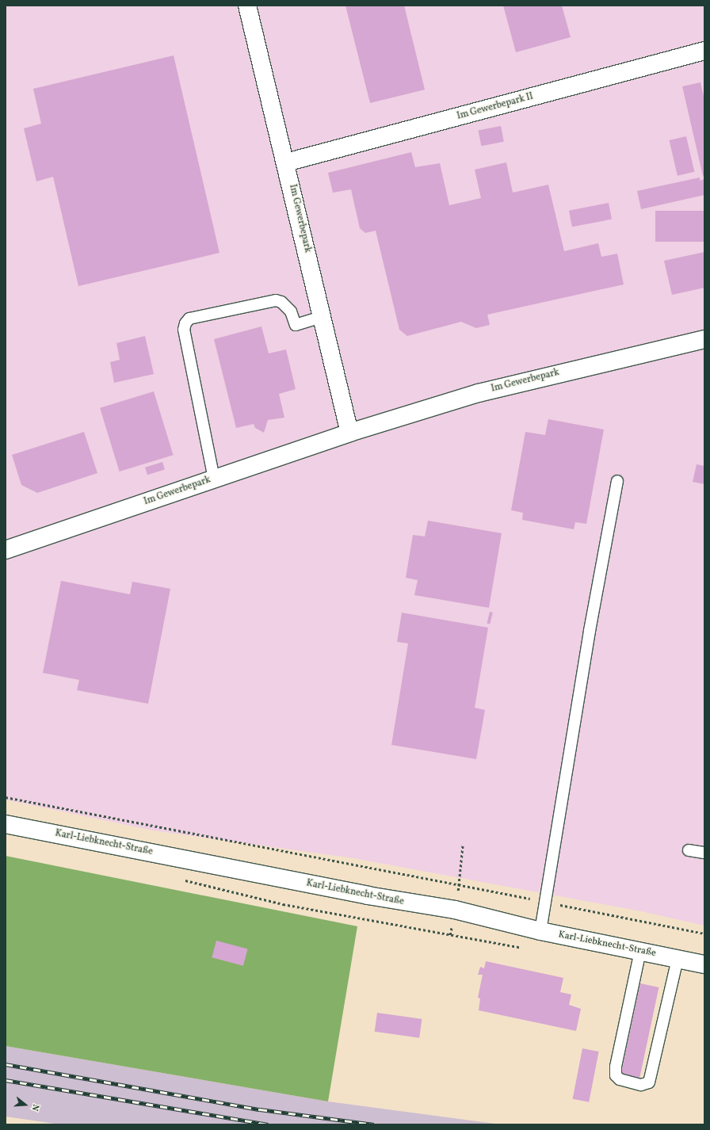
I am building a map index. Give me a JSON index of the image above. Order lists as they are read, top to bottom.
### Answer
{
  "streets": {
    "street": ["Im Gewerbepark II", "Im Gewerbepark", "Karl-Liebknecht-Straße"]
  },
  "crossings": [
    ["Im Gewerbepark II", "Im Gewerbepark"]
  ],
  "north": "right"
}
